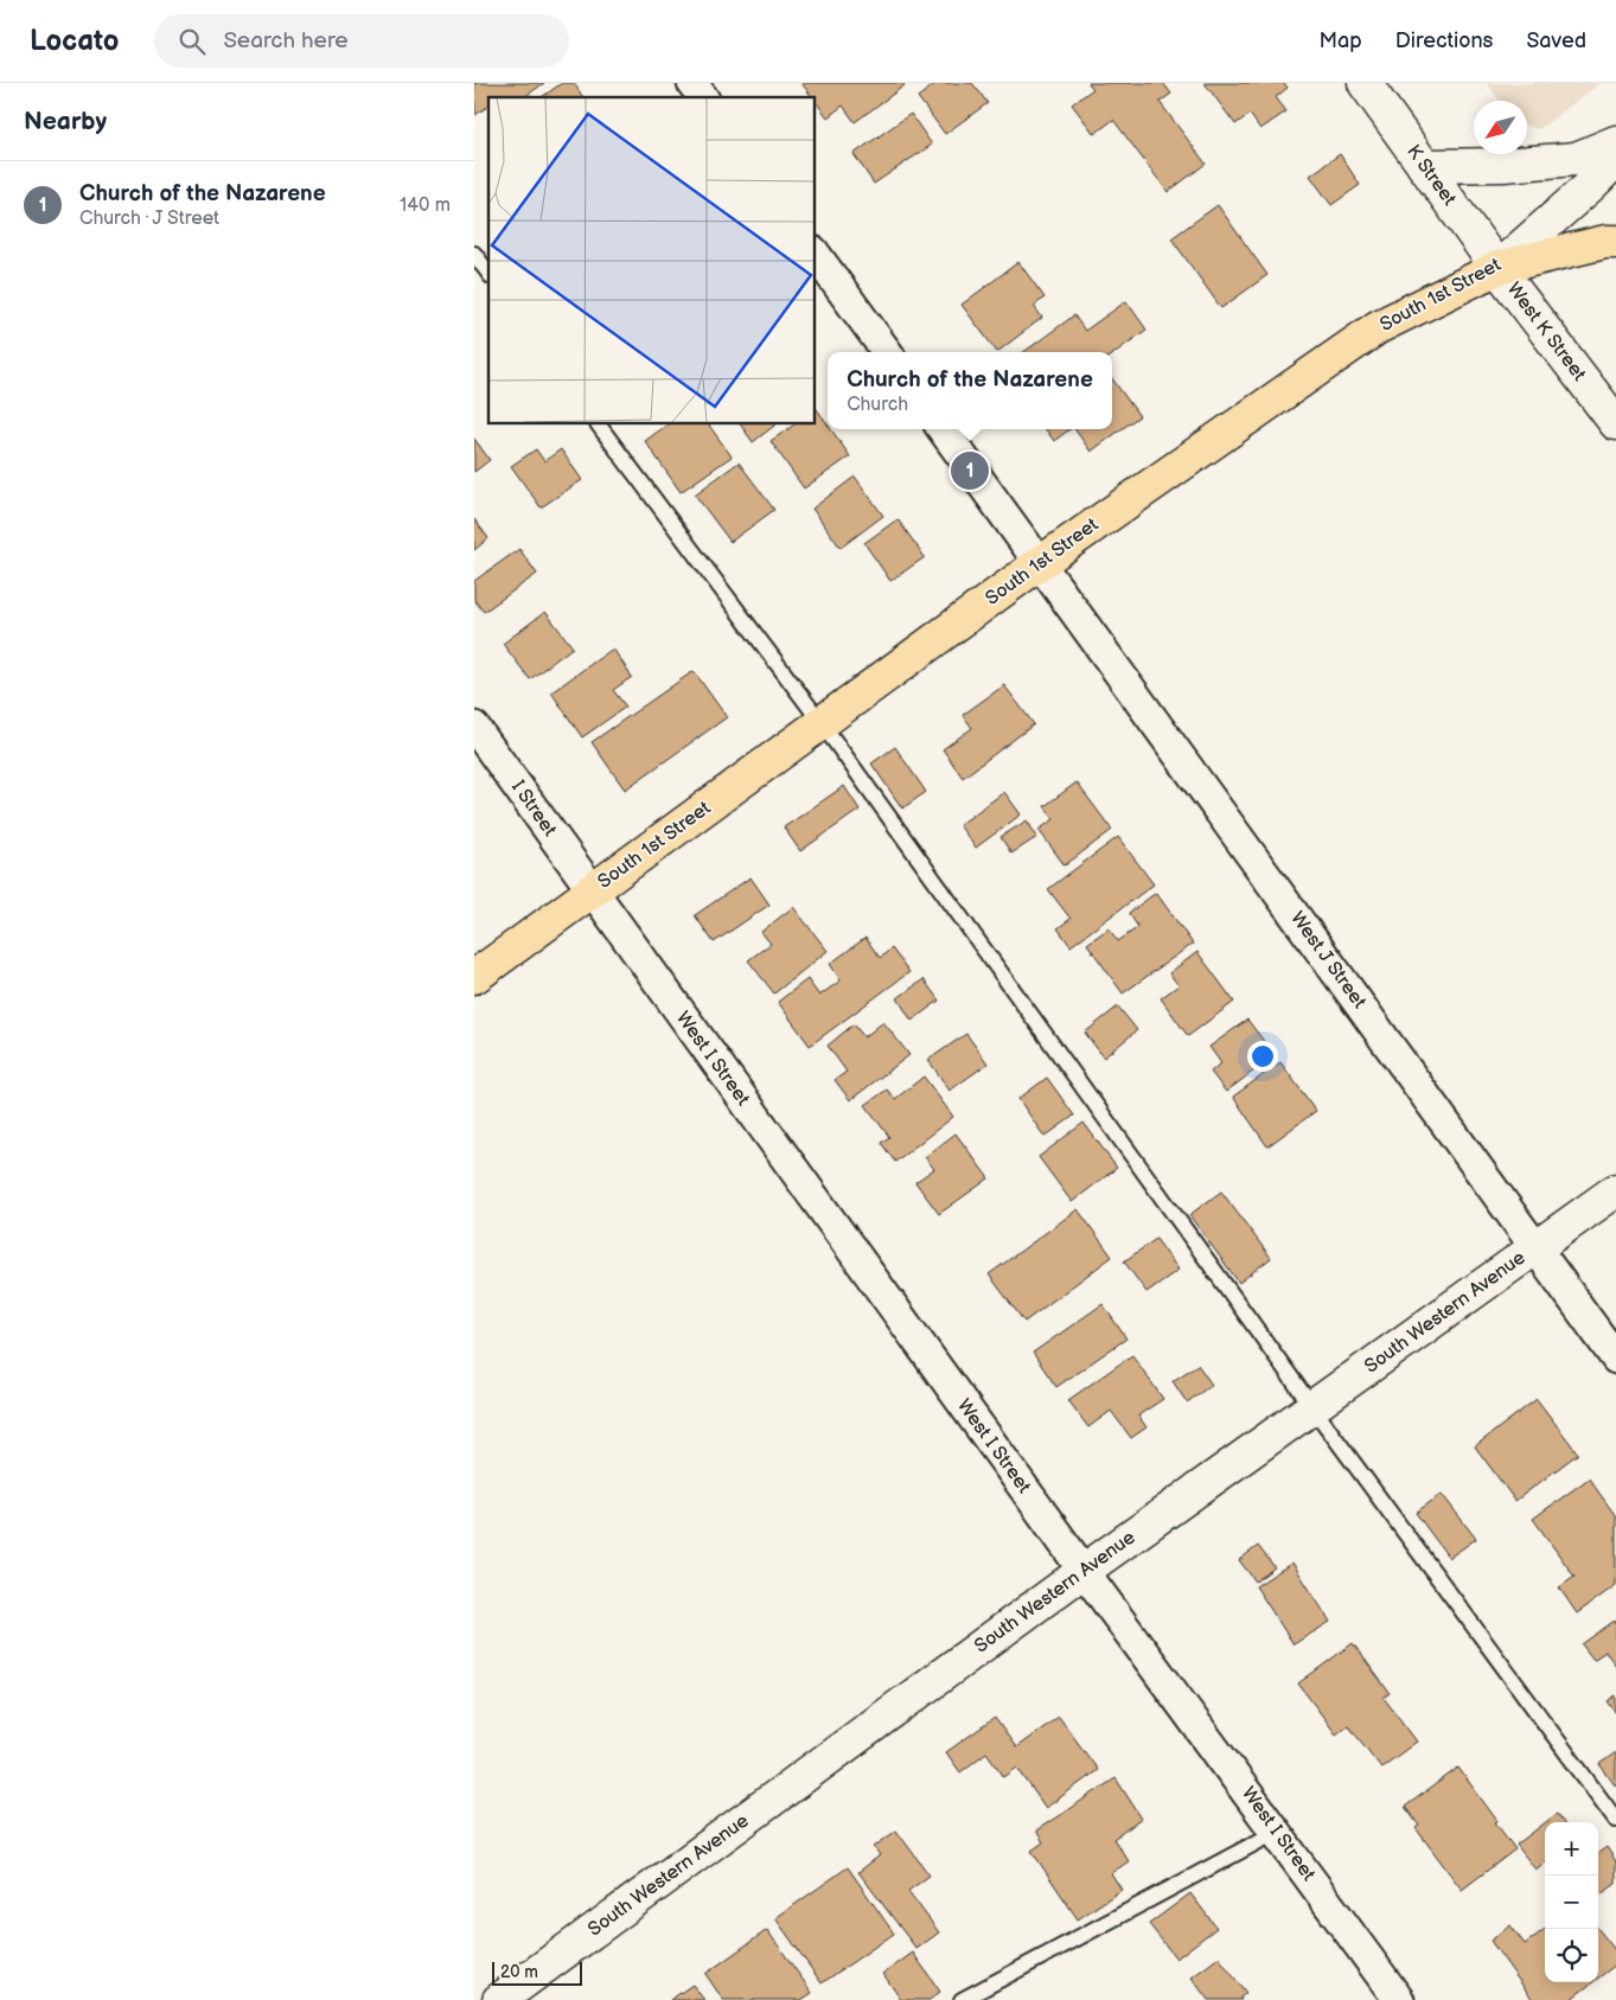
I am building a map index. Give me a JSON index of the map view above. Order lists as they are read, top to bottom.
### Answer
{
  "streets": {
    "highway": ["South 1st Street"],
    "street": [
      "K Street",
      "West K Street",
      "I Street",
      "West J Street",
      "West I Street",
      "South Western Avenue"
    ]
  },
  "crossings": [
    ["K Street", "South 1st Street"],
    ["K Street", "West K Street"],
    ["South 1st Street", "West K Street"],
    ["South 1st Street", "I Street"],
    ["South 1st Street", "West J Street"],
    ["South 1st Street", "West I Street"],
    ["I Street", "West I Street"],
    ["West J Street", "South Western Avenue"],
    ["West I Street", "South Western Avenue"]
  ],
  "scale_bar": "20 m",
  "north": "bottom left",
  "page": {
    "header": "Locato",
    "search": "Search here",
    "nav": ["Map", "Directions", "Saved"],
    "heading": "Nearby",
    "list": [
      {
        "mark": "1",
        "name": "Church of the Nazarene",
        "note": "Church · J Street",
        "value": "140 m"
      }
    ],
    "popup": ["Church of the Nazarene", "Church"],
    "pins": "1",
    "map_buttons": ["+", "−"],
    "scale": "20 m"
  }
}
